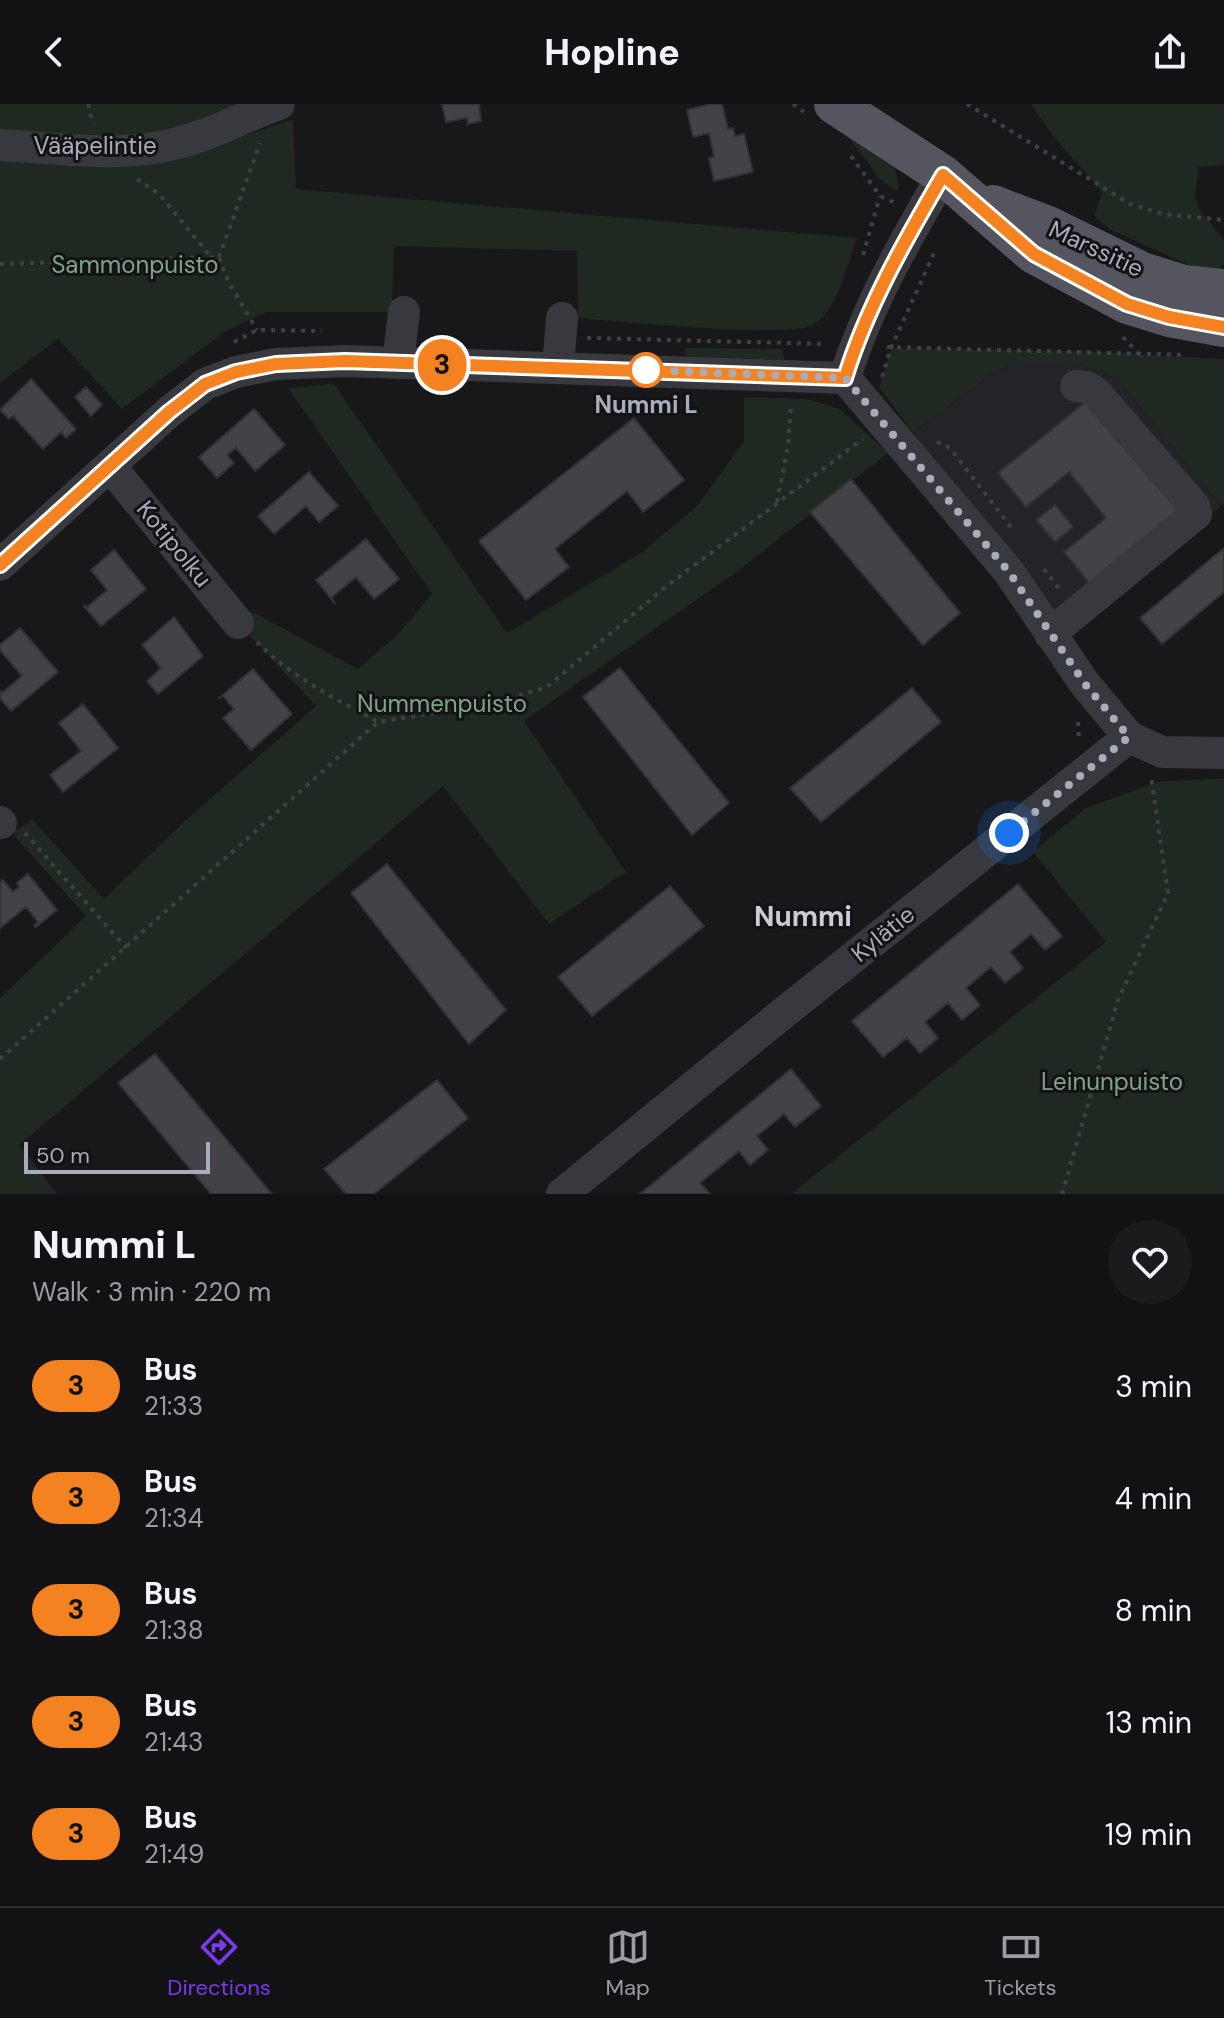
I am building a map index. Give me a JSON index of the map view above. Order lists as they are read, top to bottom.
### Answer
{
  "streets": {
    "main road": ["Marssitie"],
    "street": ["Vääpelintie", "Kotipolku", "Kylätie"]
  },
  "districts": ["Nummi"],
  "parks": ["Sammonpuisto", "Nummenpuisto", "Leinunpuisto"],
  "places": ["Nummi L"],
  "lines": ["bus line 3"],
  "scale_bar": "50 m",
  "page": {
    "header": "Hopline",
    "on_map": "3",
    "scale": "50 m",
    "heading": ["Nummi L", "Walk · 3 min · 220 m"],
    "list": [
      {
        "mark": "3",
        "name": "Bus",
        "note": "21:33",
        "value": "3 min"
      },
      {
        "mark": "3",
        "name": "Bus",
        "note": "21:34",
        "value": "4 min"
      },
      {
        "mark": "3",
        "name": "Bus",
        "note": "21:38",
        "value": "8 min"
      },
      {
        "mark": "3",
        "name": "Bus",
        "note": "21:43",
        "value": "13 min"
      },
      {
        "mark": "3",
        "name": "Bus",
        "note": "21:49",
        "value": "19 min"
      }
    ],
    "tabs": ["Directions", "Map", "Tickets"]
  }
}
